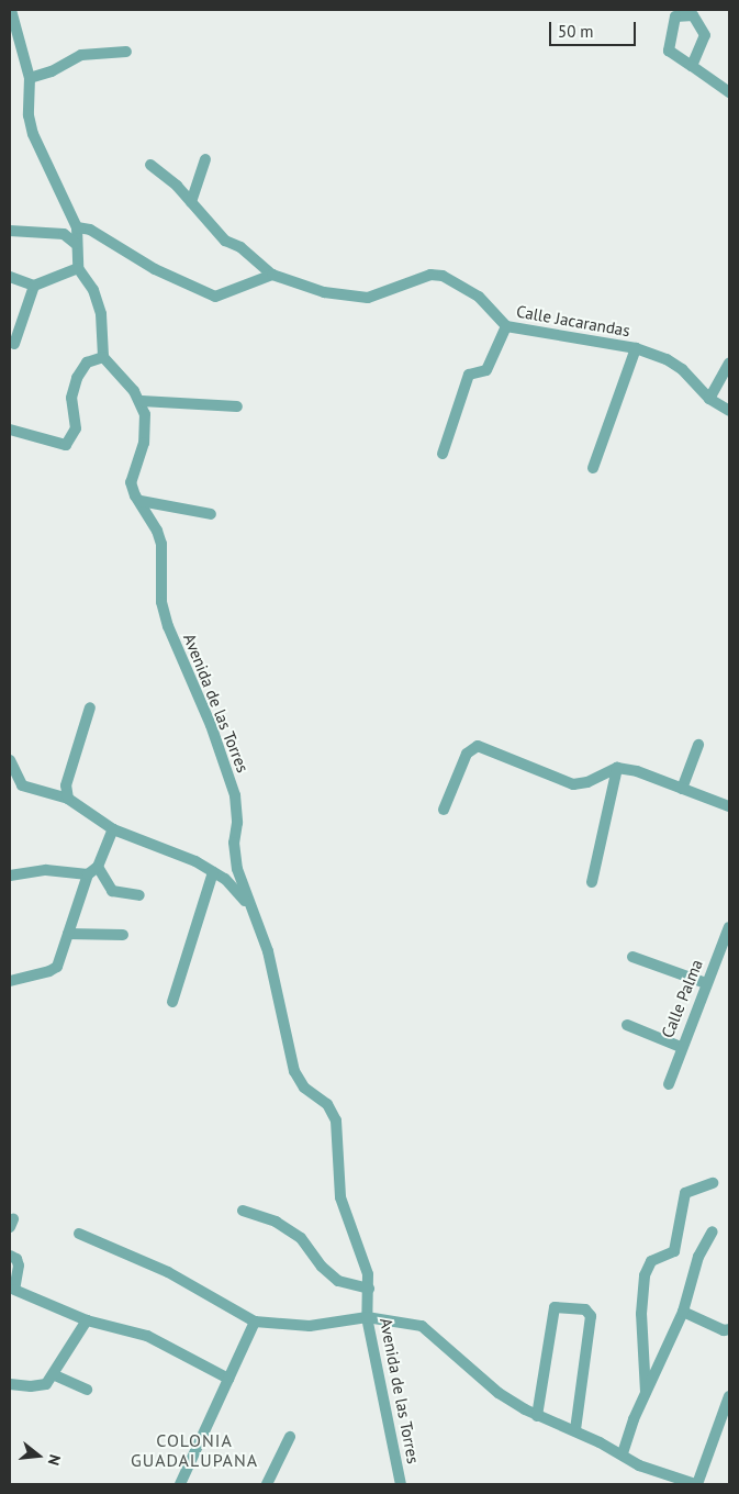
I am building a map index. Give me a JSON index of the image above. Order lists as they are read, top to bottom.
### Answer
{
  "streets": {
    "street": ["Calle Jacarandas", "Avenida de las Torres", "Calle Palma"]
  },
  "districts": ["COLONIA GUADALUPANA"],
  "scale_bar": "50 m",
  "north": "right"
}
